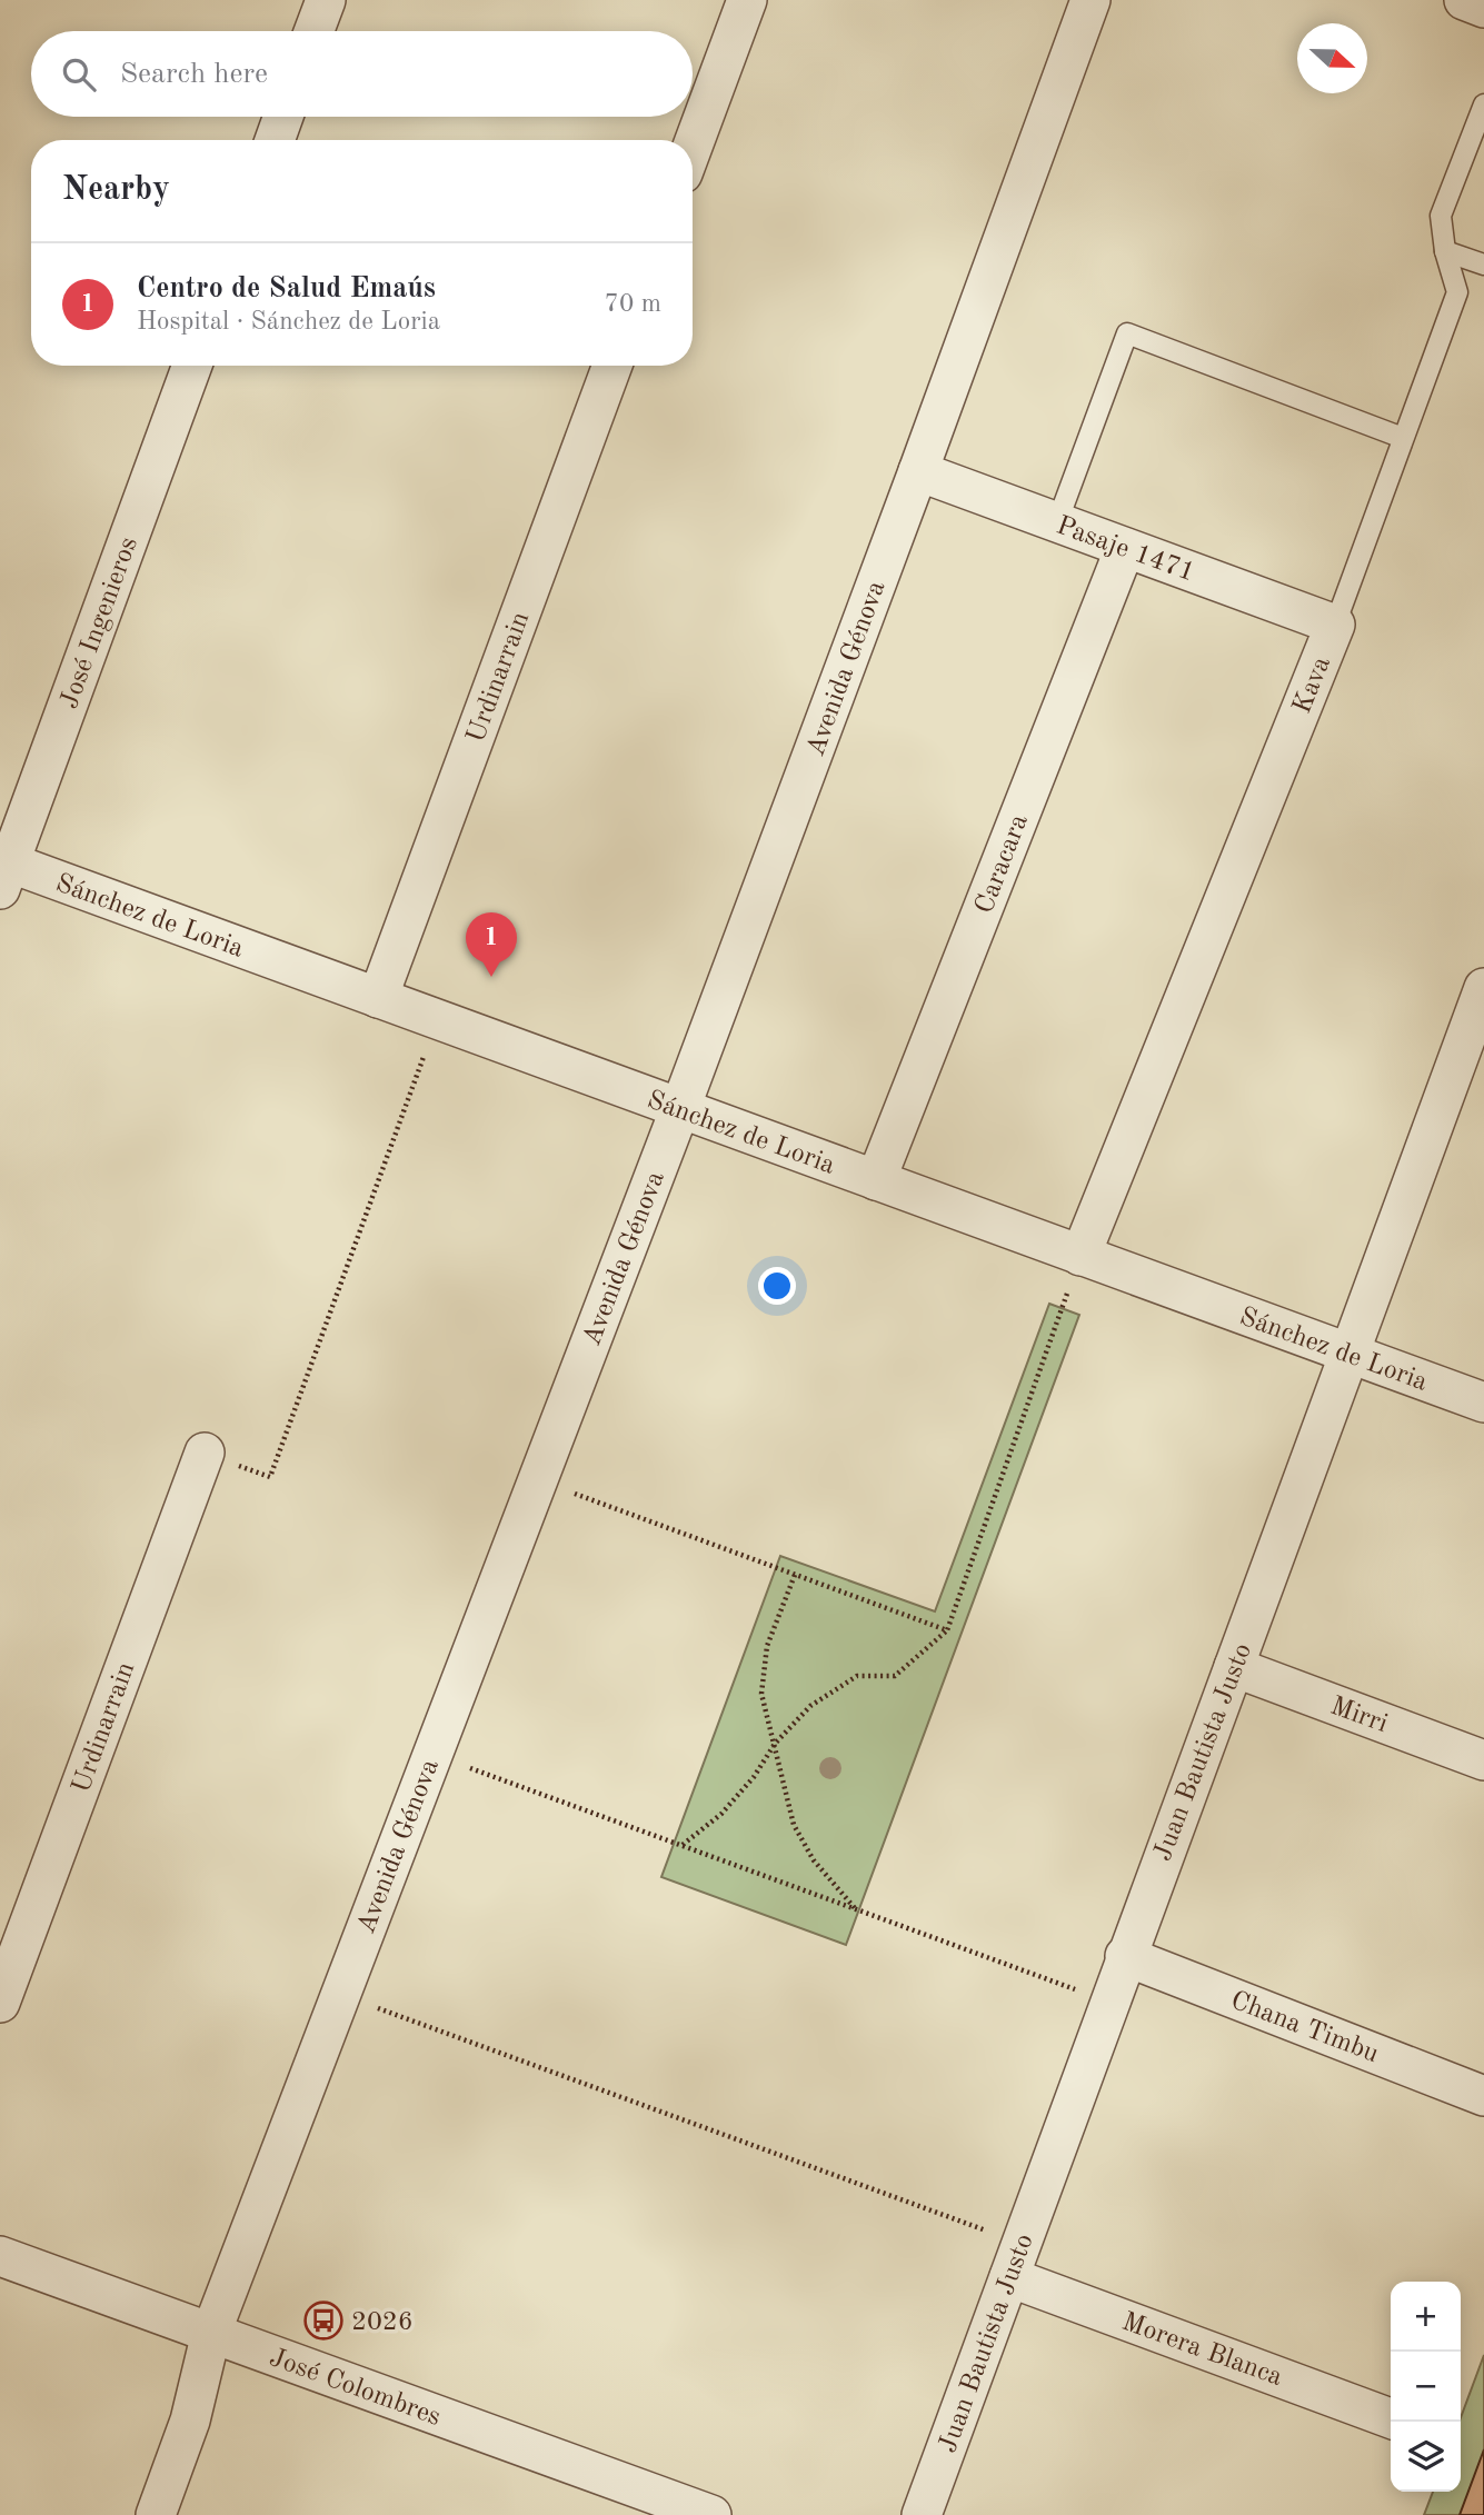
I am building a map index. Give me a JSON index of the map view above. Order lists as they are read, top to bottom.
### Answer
{
  "streets": {
    "street": [
      "Pasaje 1471",
      "José Ingenieros",
      "Avenida Génova",
      "Urdinarrain",
      "Kava",
      "Caracara",
      "Sánchez de Loria",
      "Mirri",
      "Juan Bautista Justo",
      "Chana Timbu",
      "Morera Blanca",
      "José Colombres"
    ]
  },
  "crossings": [
    ["Pasaje 1471", "Avenida Génova"],
    ["Pasaje 1471", "Kava"],
    ["Pasaje 1471", "Caracara"],
    ["José Ingenieros", "Sánchez de Loria"],
    ["Avenida Génova", "Sánchez de Loria"],
    ["Avenida Génova", "José Colombres"],
    ["Urdinarrain", "Sánchez de Loria"],
    ["Kava", "Sánchez de Loria"],
    ["Caracara", "Sánchez de Loria"],
    ["Sánchez de Loria", "Juan Bautista Justo"],
    ["Mirri", "Juan Bautista Justo"],
    ["Juan Bautista Justo", "Chana Timbu"],
    ["Juan Bautista Justo", "Morera Blanca"]
  ],
  "places": {
    "bus stop": ["2026"]
  },
  "north": "right",
  "page": {
    "search": "Search here",
    "heading": "Nearby",
    "list": [
      {
        "mark": "1",
        "name": "Centro de Salud Emaús",
        "note": "Hospital · Sánchez de Loria",
        "value": "70 m"
      }
    ],
    "pins": "1",
    "map_buttons": ["+", "−"]
  }
}
